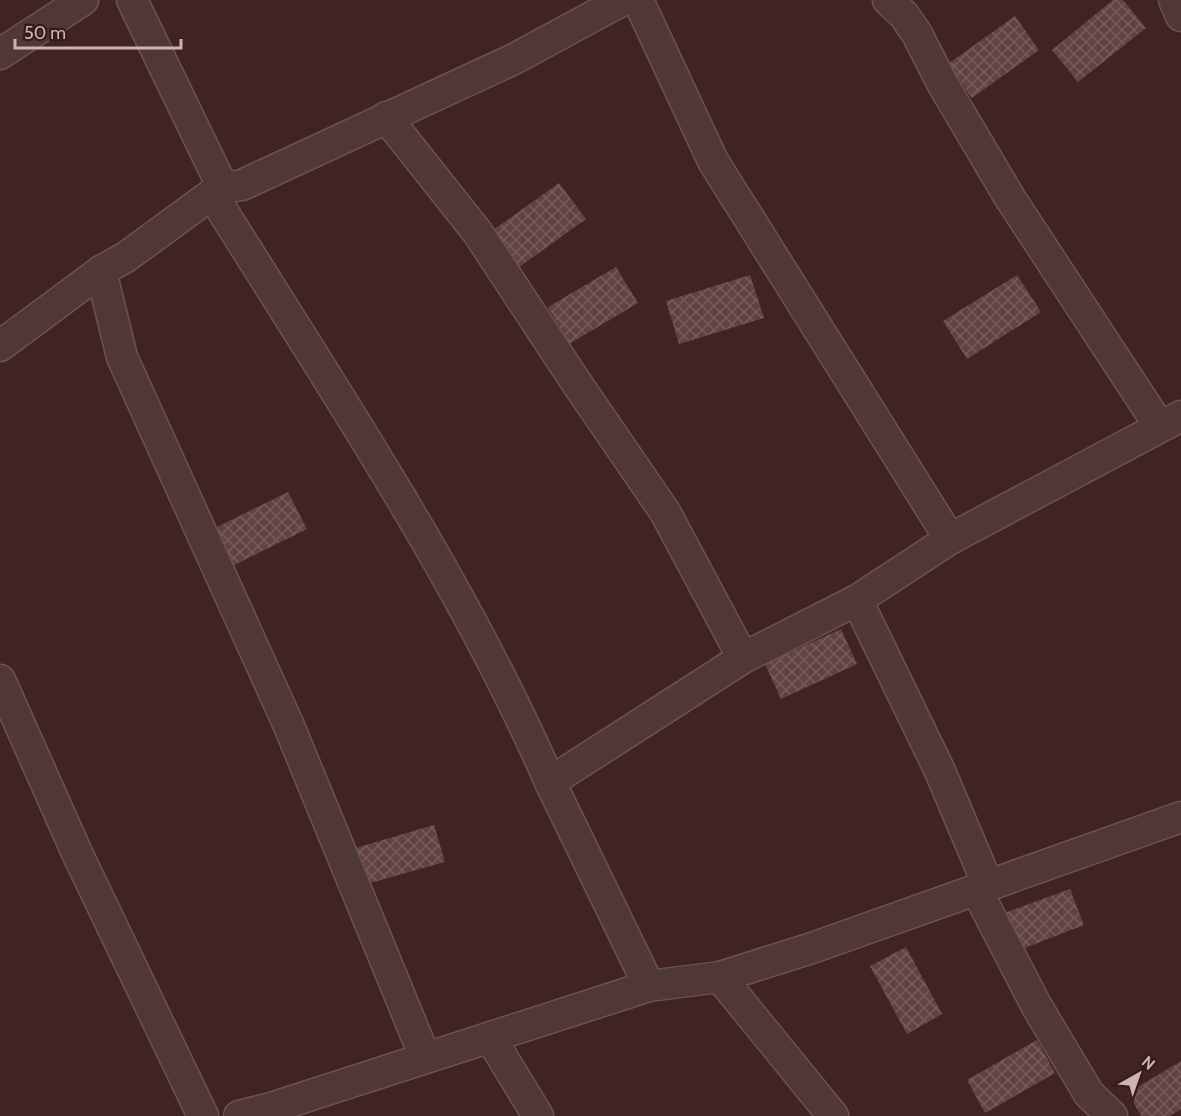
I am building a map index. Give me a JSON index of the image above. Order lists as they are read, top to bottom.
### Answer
{
  "scale_bar": "50 m",
  "north": "top right"
}
